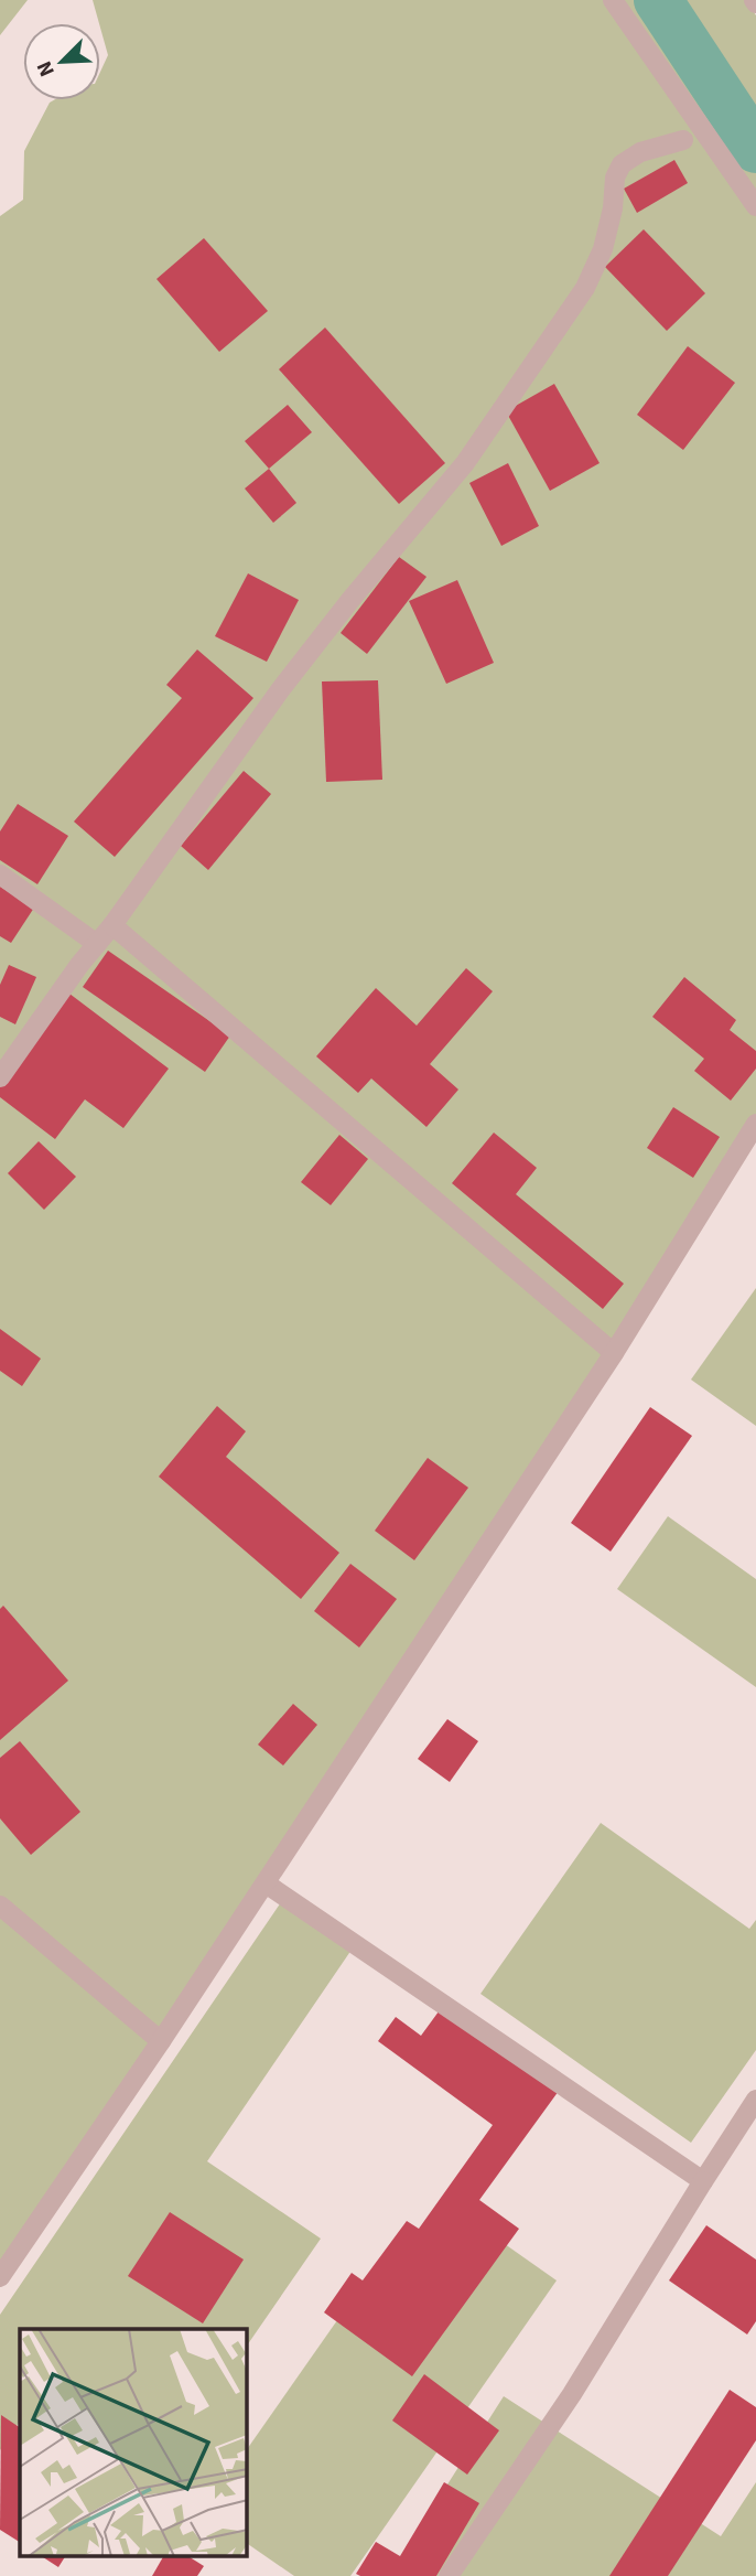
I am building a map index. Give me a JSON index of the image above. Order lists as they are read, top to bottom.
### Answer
{
  "north": "bottom left"
}
